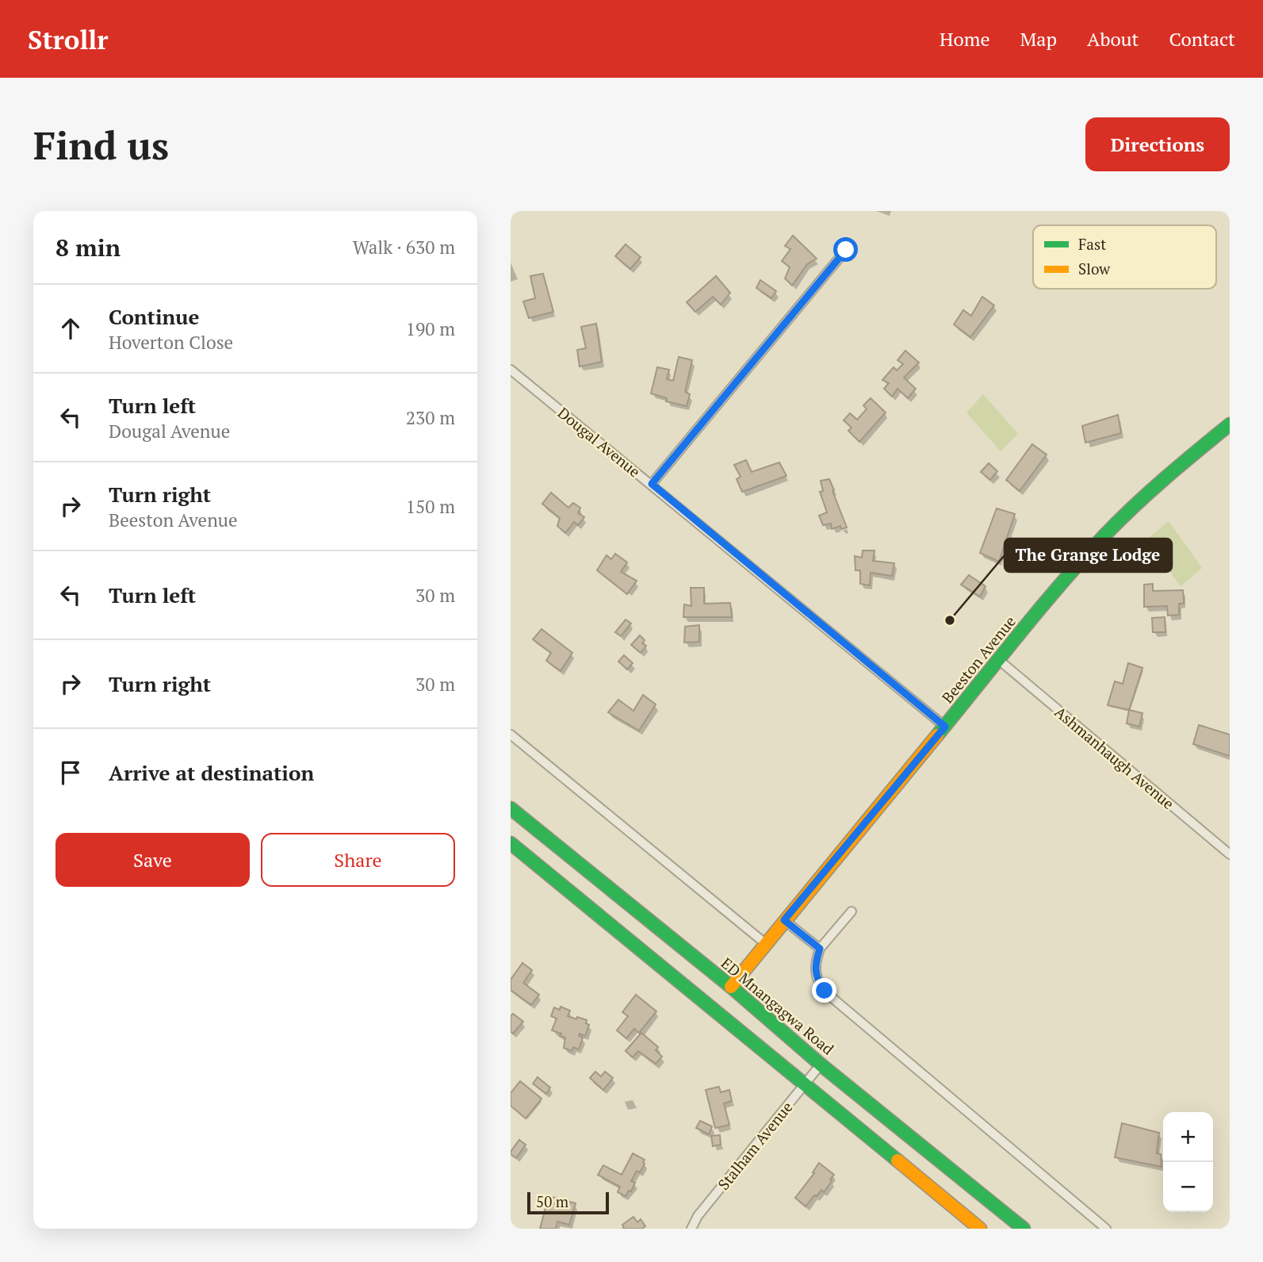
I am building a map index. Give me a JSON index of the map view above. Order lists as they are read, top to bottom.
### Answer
{
  "streets": {
    "main road": ["Beeston Avenue", "ED Mnangagwa Road"],
    "street": ["Dougal Avenue", "Ashmanhaugh Avenue", "Stalham Avenue"]
  },
  "crossings": [
    ["Dougal Avenue", "Beeston Avenue"],
    ["Beeston Avenue", "Ashmanhaugh Avenue"],
    ["Beeston Avenue", "ED Mnangagwa Road"],
    ["ED Mnangagwa Road", "Stalham Avenue"]
  ],
  "places": ["The Grange Lodge"],
  "legend": ["Fast", "Slow"],
  "scale_bar": "50 m",
  "page": {
    "header": "Strollr",
    "nav": [
      "Home",
      "Map",
      "About",
      "Contact"
    ],
    "buttons": [
      "Directions",
      ["Save", "Share"]
    ],
    "title": "Find us",
    "heading": ["8 min", "Walk · 630 m"],
    "list": [
      ["Continue", "Hoverton Close", "190 m"],
      ["Turn left", "Dougal Avenue", "230 m"],
      ["Turn right", "Beeston Avenue", "150 m"],
      ["Turn left", "30 m"],
      ["Turn right", "30 m"],
      "Arrive at destination"
    ],
    "map_buttons": ["+", "−"],
    "scale": "50 m"
  }
}
